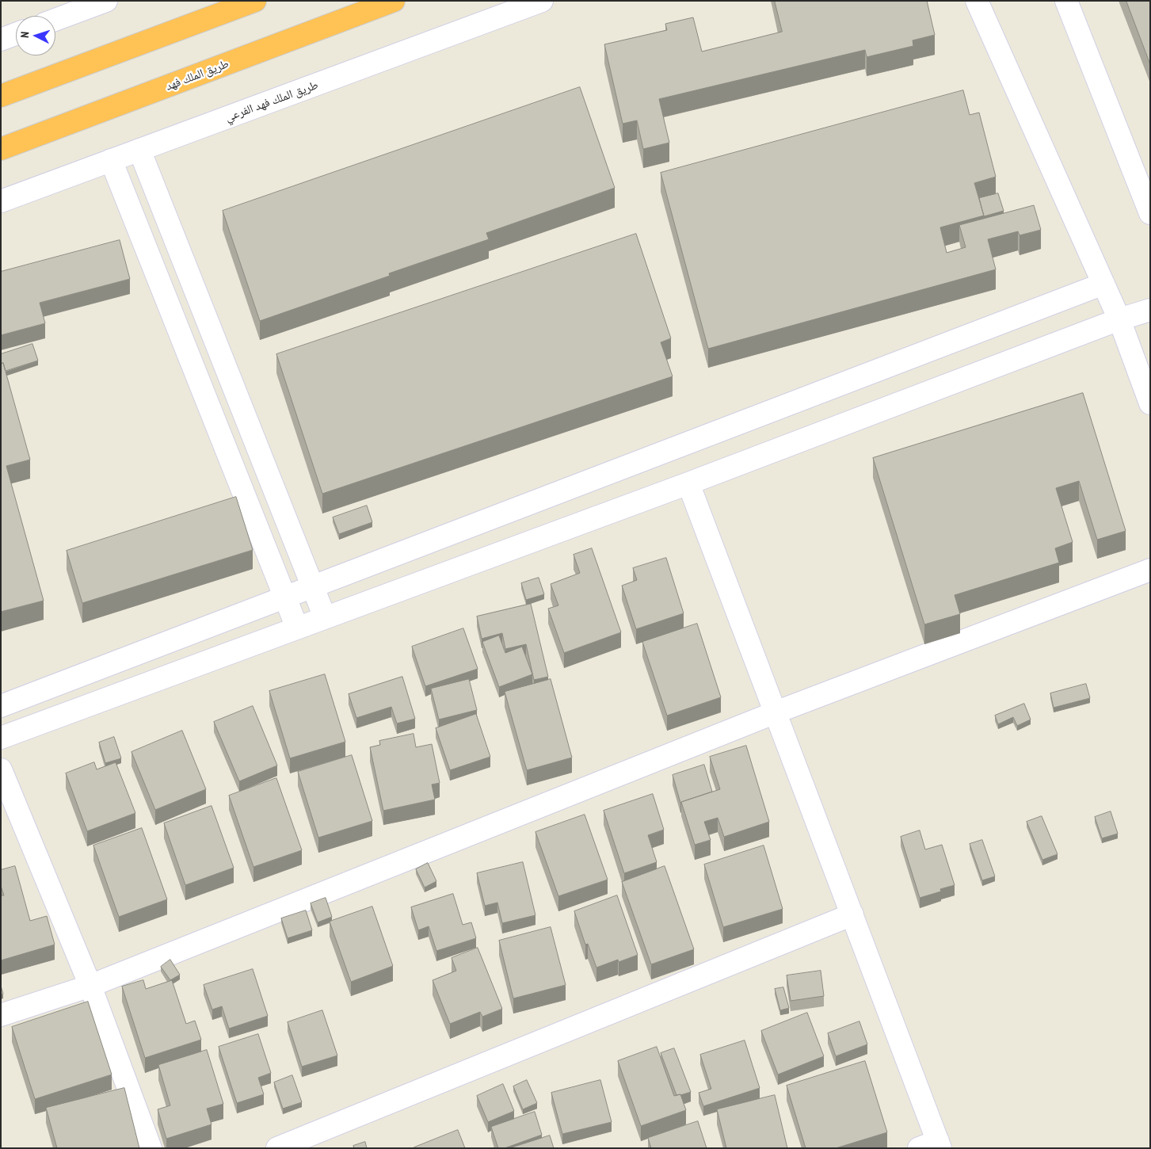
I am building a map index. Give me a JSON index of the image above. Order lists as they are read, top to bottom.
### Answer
{
  "streets": {
    "highway": ["طريق الملك فهد"],
    "street": ["طريق الملك فهد الفرعي"]
  },
  "north": "left"
}
